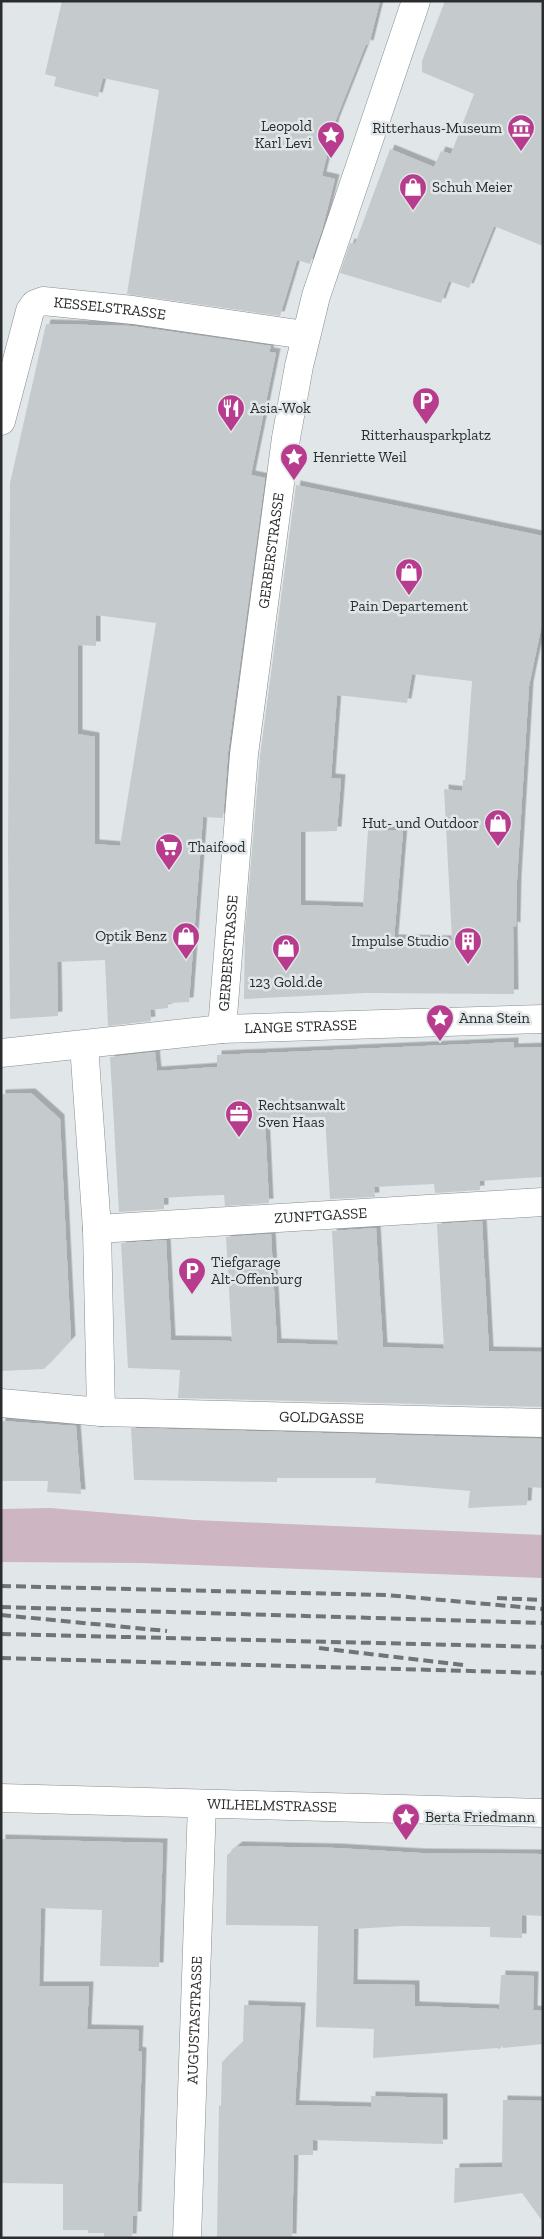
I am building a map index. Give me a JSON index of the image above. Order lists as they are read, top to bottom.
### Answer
{
  "streets": {
    "street": [
      "KESSELSTRASSE",
      "GERBERSTRASSE",
      "LANGE STRASSE",
      "ZUNFTGASSE",
      "GOLDGASSE",
      "WILHELMSTRASSE",
      "AUGUSTASTRASSE"
    ]
  },
  "crossings": [
    ["KESSELSTRASSE", "GERBERSTRASSE"],
    ["GERBERSTRASSE", "LANGE STRASSE"],
    ["WILHELMSTRASSE", "AUGUSTASTRASSE"]
  ],
  "places": {
    "museum": ["Ritterhaus-Museum"],
    "place": [
      "Leopold Karl Levi",
      "Henriette Weil",
      "Anna Stein",
      "Berta Friedmann"
    ],
    "shop": [
      "Schuh Meier",
      "Pain Departement",
      "Hut- und Outdoor",
      "Optik Benz",
      "123 Gold.de"
    ],
    "parking": ["Ritterhausparkplatz", "Tiefgarage Alt-Offenburg"],
    "restaurant": ["Asia-Wok"],
    "supermarket": ["Thaifood"],
    "building": ["Impulse Studio"],
    "office": ["Rechtsanwalt Sven Haas"]
  }
}
